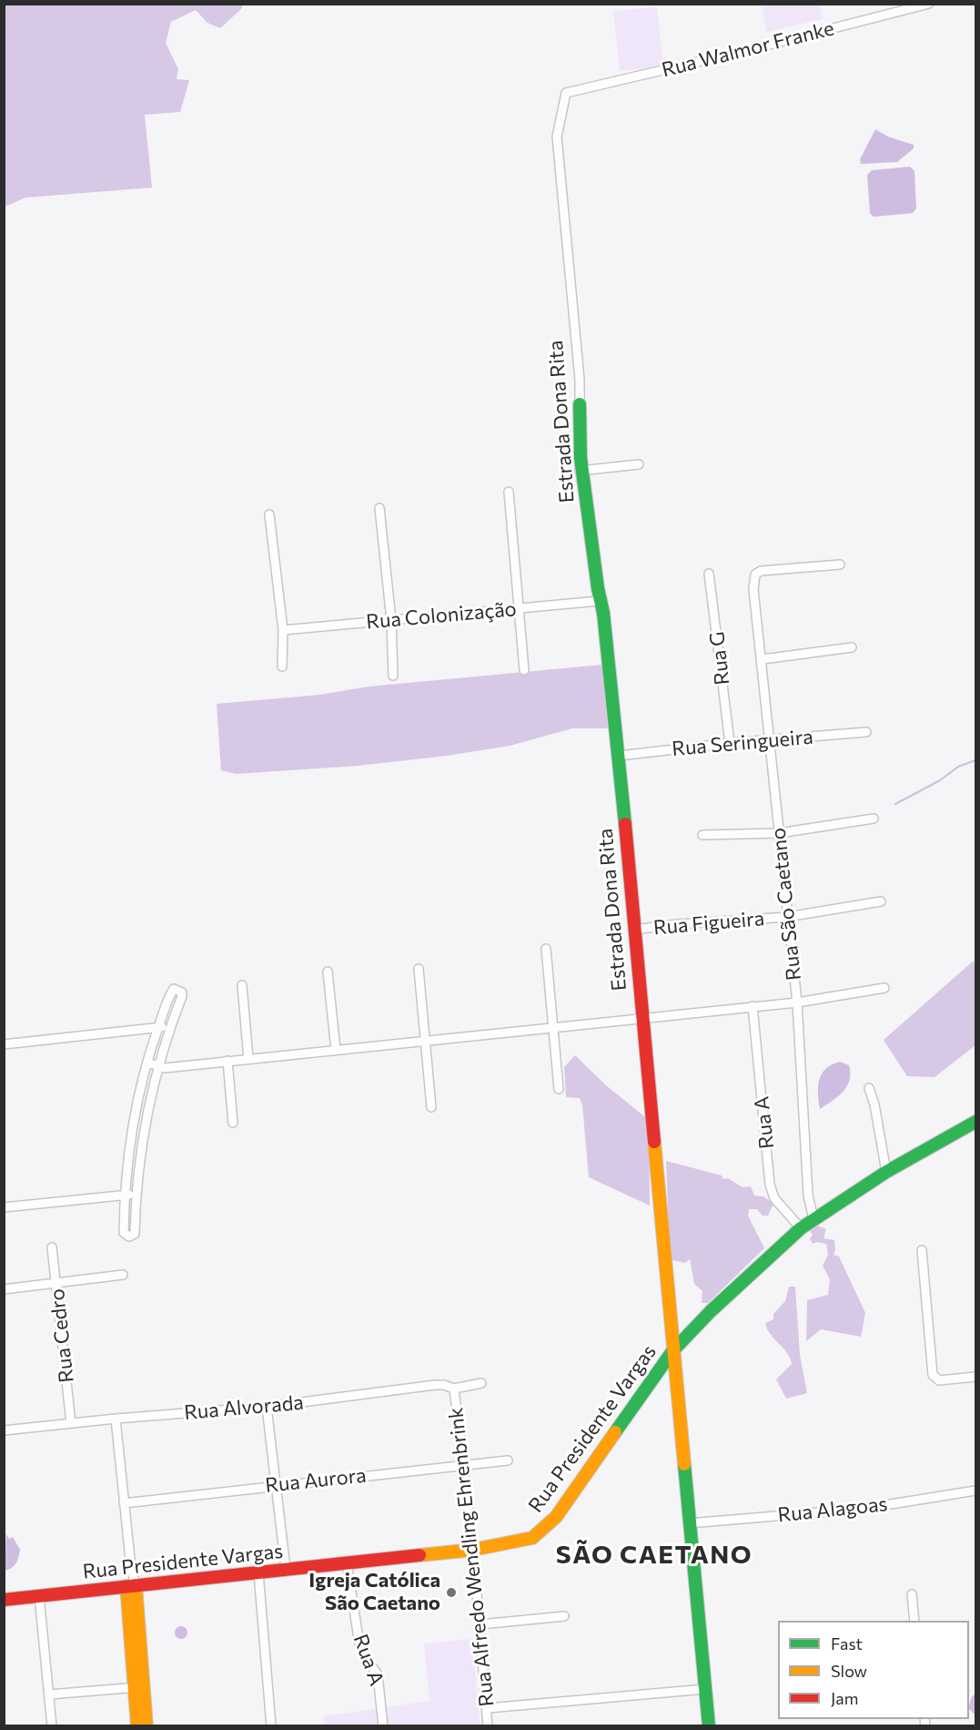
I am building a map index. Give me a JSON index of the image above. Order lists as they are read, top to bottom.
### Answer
{
  "streets": {
    "main road": ["Estrada Dona Rita", "Rua Presidente Vargas"],
    "street": [
      "Rua Walmor Franke",
      "Rua Colonização",
      "Rua G",
      "Rua Seringueira",
      "Rua São Caetano",
      "Rua Figueira",
      "Rua A",
      "Rua Cedro",
      "Rua Alvorada",
      "Rua Aurora",
      "Rua Alagoas",
      "Rua Alfredo Wendling Ehrenbrink"
    ]
  },
  "crossings": [
    ["Rua Walmor Franke", "Estrada Dona Rita"],
    ["Estrada Dona Rita", "Rua Colonização"],
    ["Estrada Dona Rita", "Rua Seringueira"],
    ["Estrada Dona Rita", "Rua Figueira"],
    ["Estrada Dona Rita", "Rua Presidente Vargas"],
    ["Estrada Dona Rita", "Rua Alagoas"],
    ["Rua G", "Rua Seringueira"],
    ["Rua Seringueira", "Rua São Caetano"],
    ["Rua São Caetano", "Rua Figueira"],
    ["Rua São Caetano", "Rua Presidente Vargas"],
    ["Rua A", "Rua Presidente Vargas"],
    ["Rua Cedro", "Rua Alvorada"],
    ["Rua Alvorada", "Rua Alfredo Wendling Ehrenbrink"],
    ["Rua Presidente Vargas", "Rua Alfredo Wendling Ehrenbrink"],
    ["Rua Aurora", "Rua Alfredo Wendling Ehrenbrink"]
  ],
  "districts": ["SÃO CAETANO"],
  "places": ["Igreja Católica São Caetano"],
  "legend": ["Fast", "Slow", "Jam"]
}
